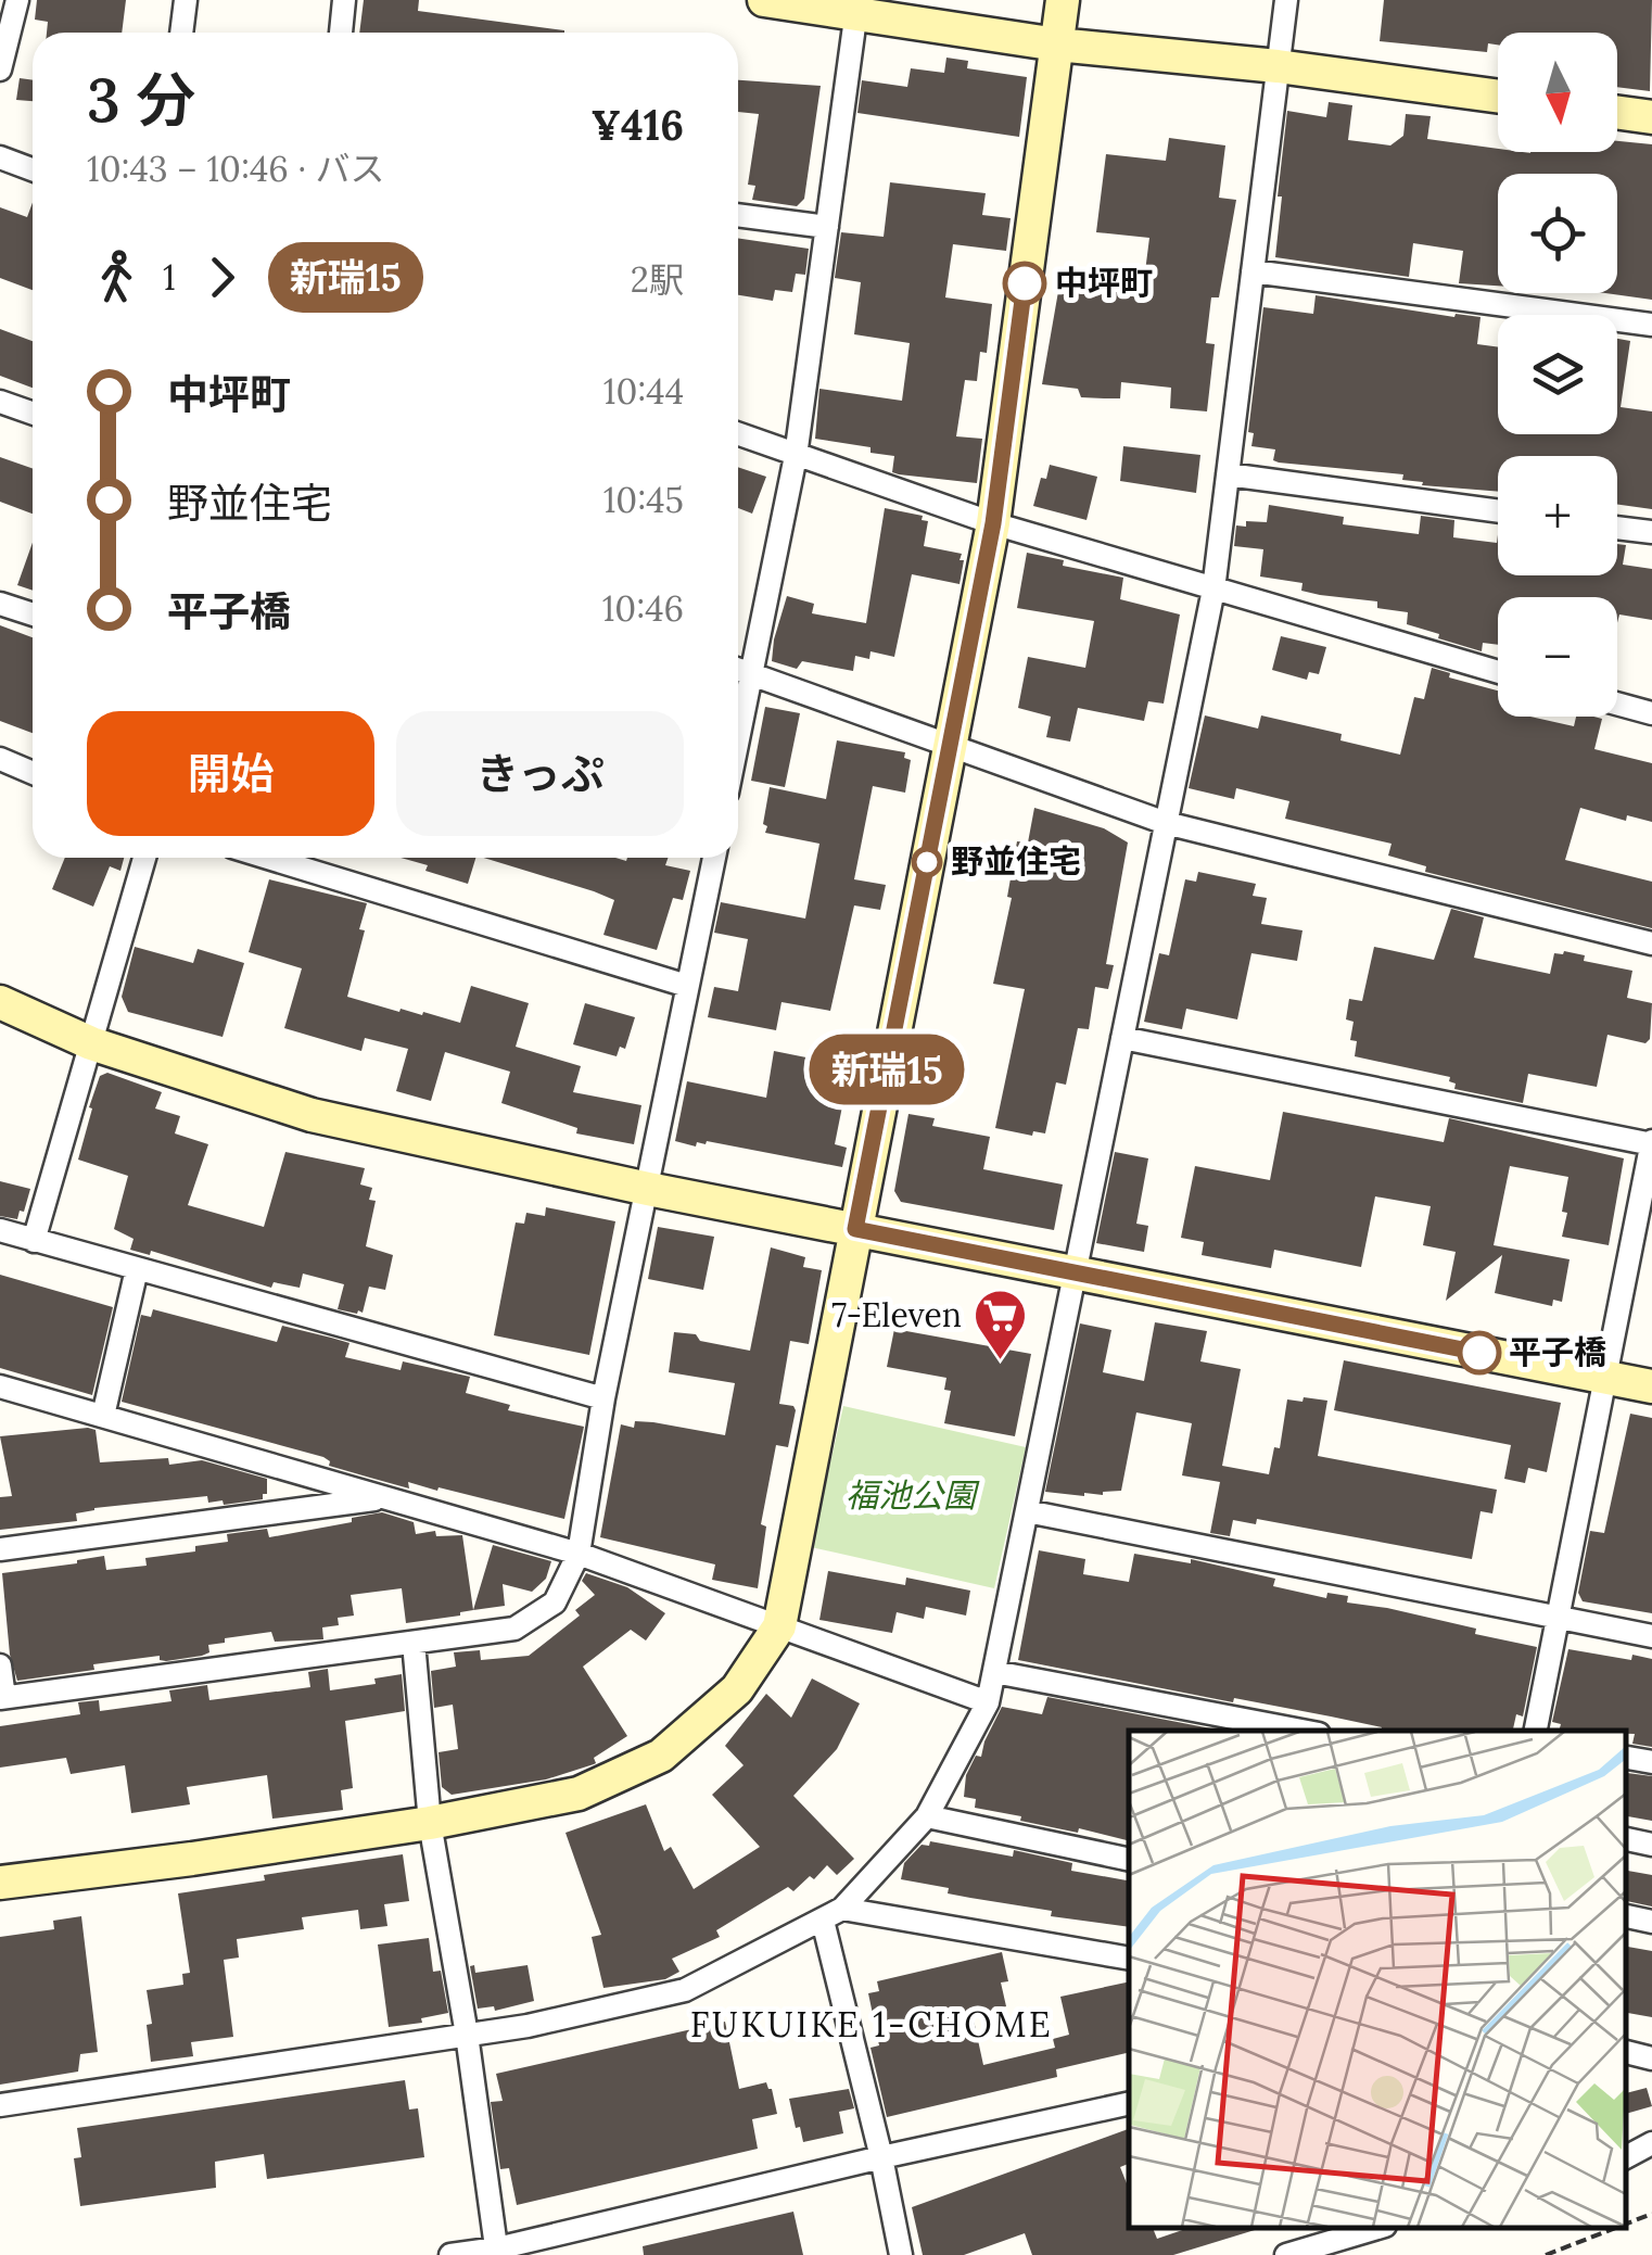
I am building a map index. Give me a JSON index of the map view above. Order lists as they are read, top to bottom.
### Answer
{
  "districts": ["FUKUIKE 1-CHOME"],
  "parks": ["福池公園"],
  "places": {
    "other": ["中坪町", "野並住宅", "平子橋"],
    "supermarket": ["7-Eleven"]
  },
  "lines": ["bus line 新瑞15"],
  "north": "bottom",
  "page": {
    "on_map": "新瑞15",
    "map_buttons": ["+", "−"],
    "heading": ["3 分", "10:43 – 10:46 · バス", "¥416"],
    "legs": ["1", "新瑞15", "2駅"],
    "list": [
      {
        "name": "中坪町",
        "value": "10:44"
      },
      {
        "name": "野並住宅",
        "value": "10:45"
      },
      {
        "name": "平子橋",
        "value": "10:46"
      }
    ],
    "buttons": ["開始", "きっぷ"]
  }
}
